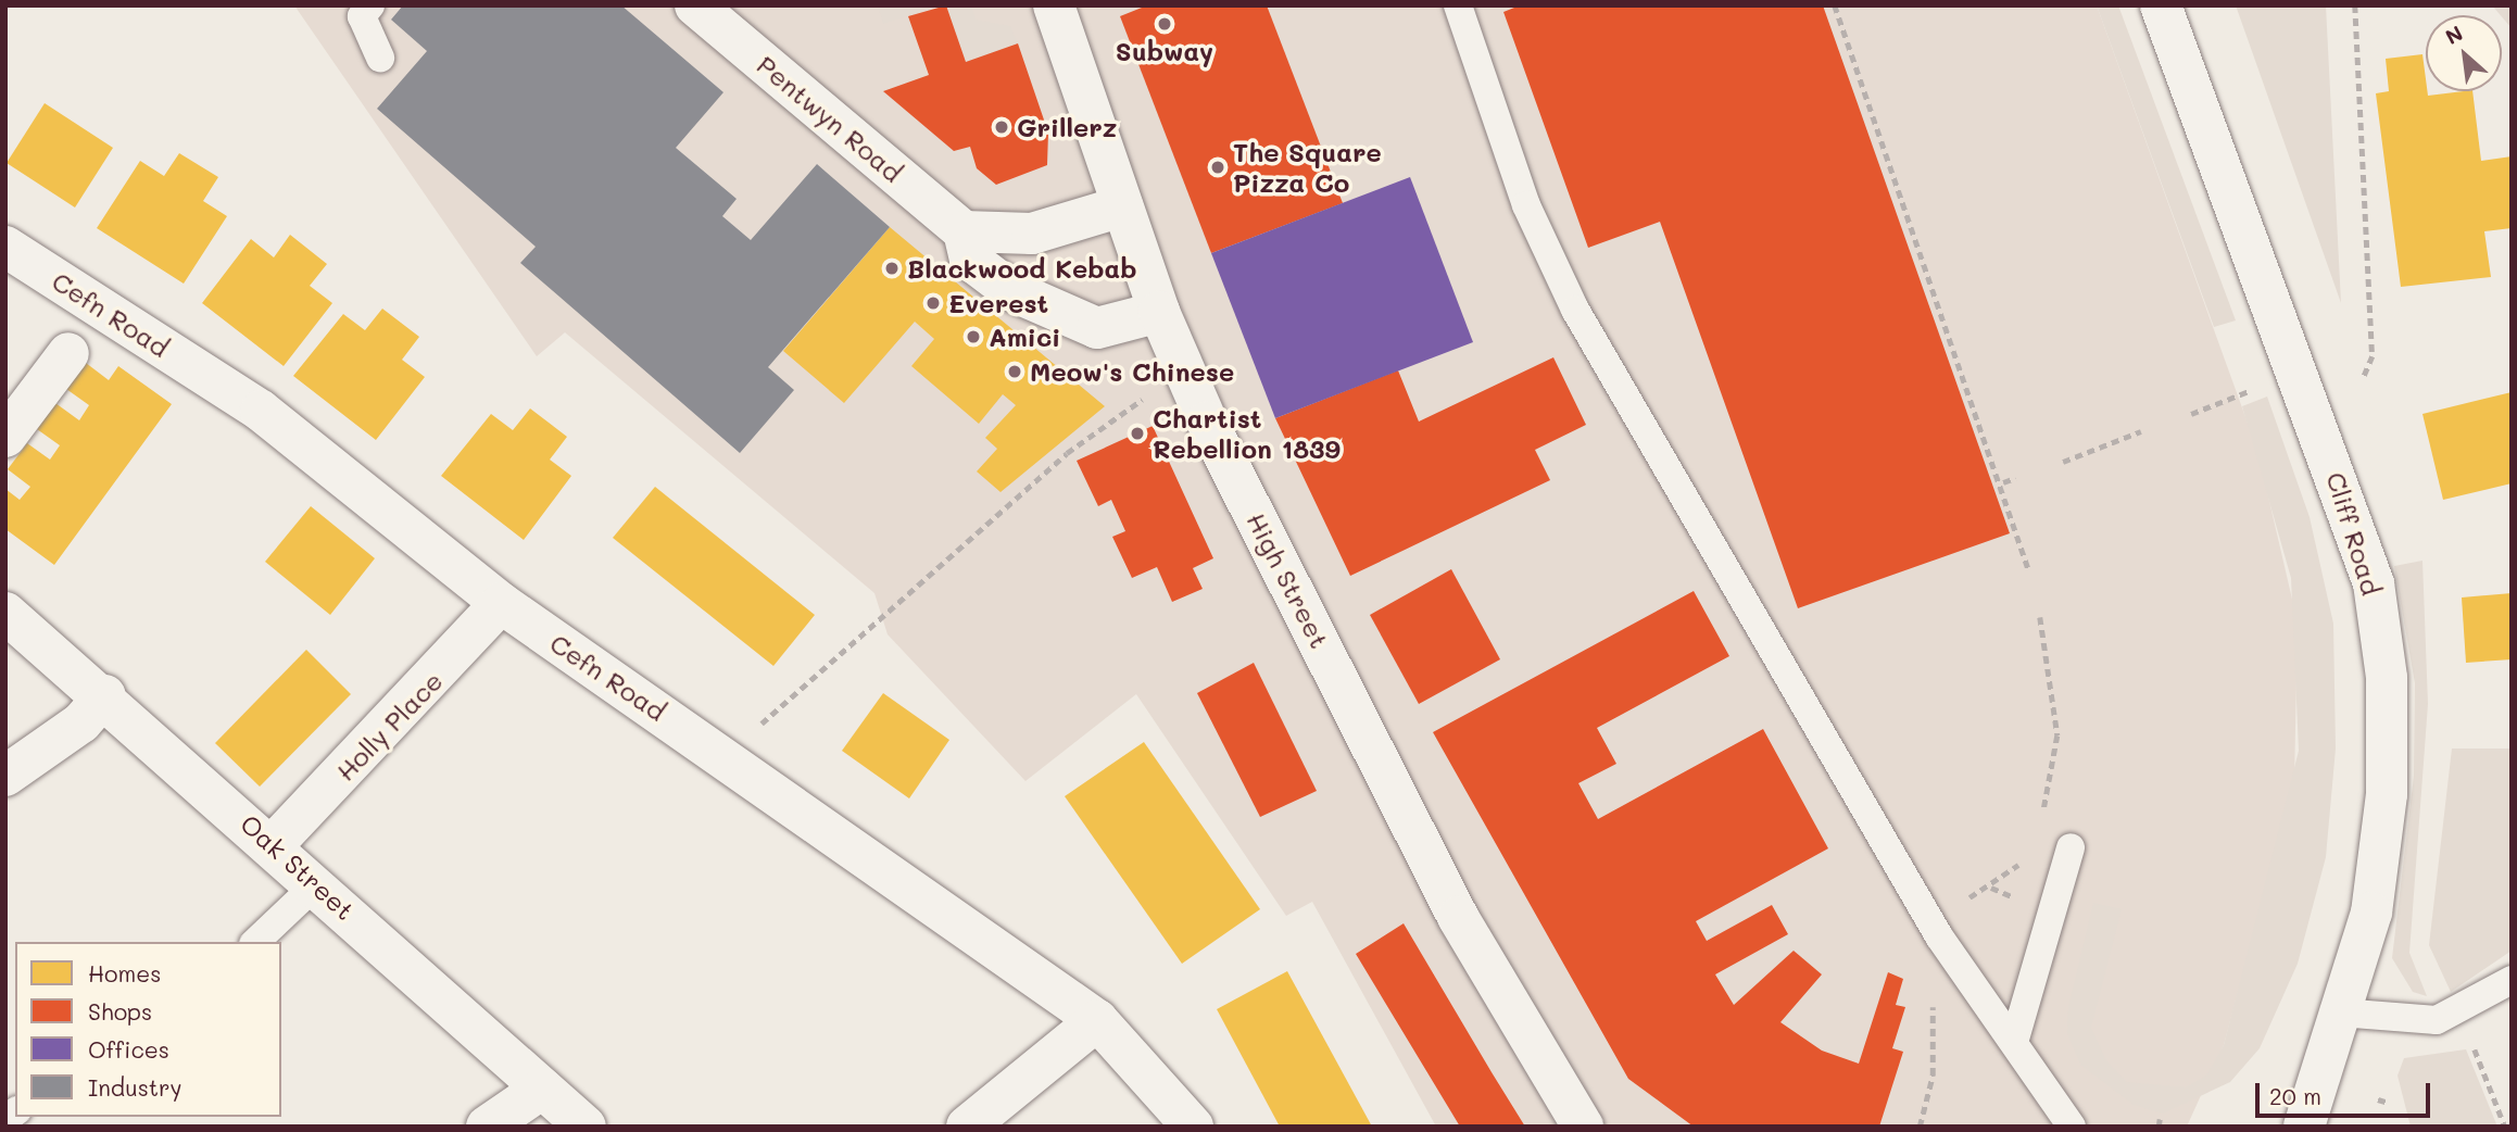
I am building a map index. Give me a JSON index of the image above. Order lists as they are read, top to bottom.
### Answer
{
  "streets": {
    "street": [
      "Pentwyn Road",
      "Cefn Road",
      "Cliff Road",
      "High Street",
      "Holly Place",
      "Oak Street"
    ]
  },
  "crossings": [
    ["Pentwyn Road", "High Street"],
    ["Cefn Road", "Holly Place"],
    ["Holly Place", "Oak Street"]
  ],
  "places": [
    "Subway",
    "Grillerz",
    "The Square Pizza Co",
    "Blackwood Kebab",
    "Everest",
    "Amici",
    "Meow's Chinese",
    "Chartist Rebellion 1839"
  ],
  "legend": [
    "Homes",
    "Shops",
    "Offices",
    "Industry"
  ],
  "scale_bar": "20 m",
  "north": "top left"
}
